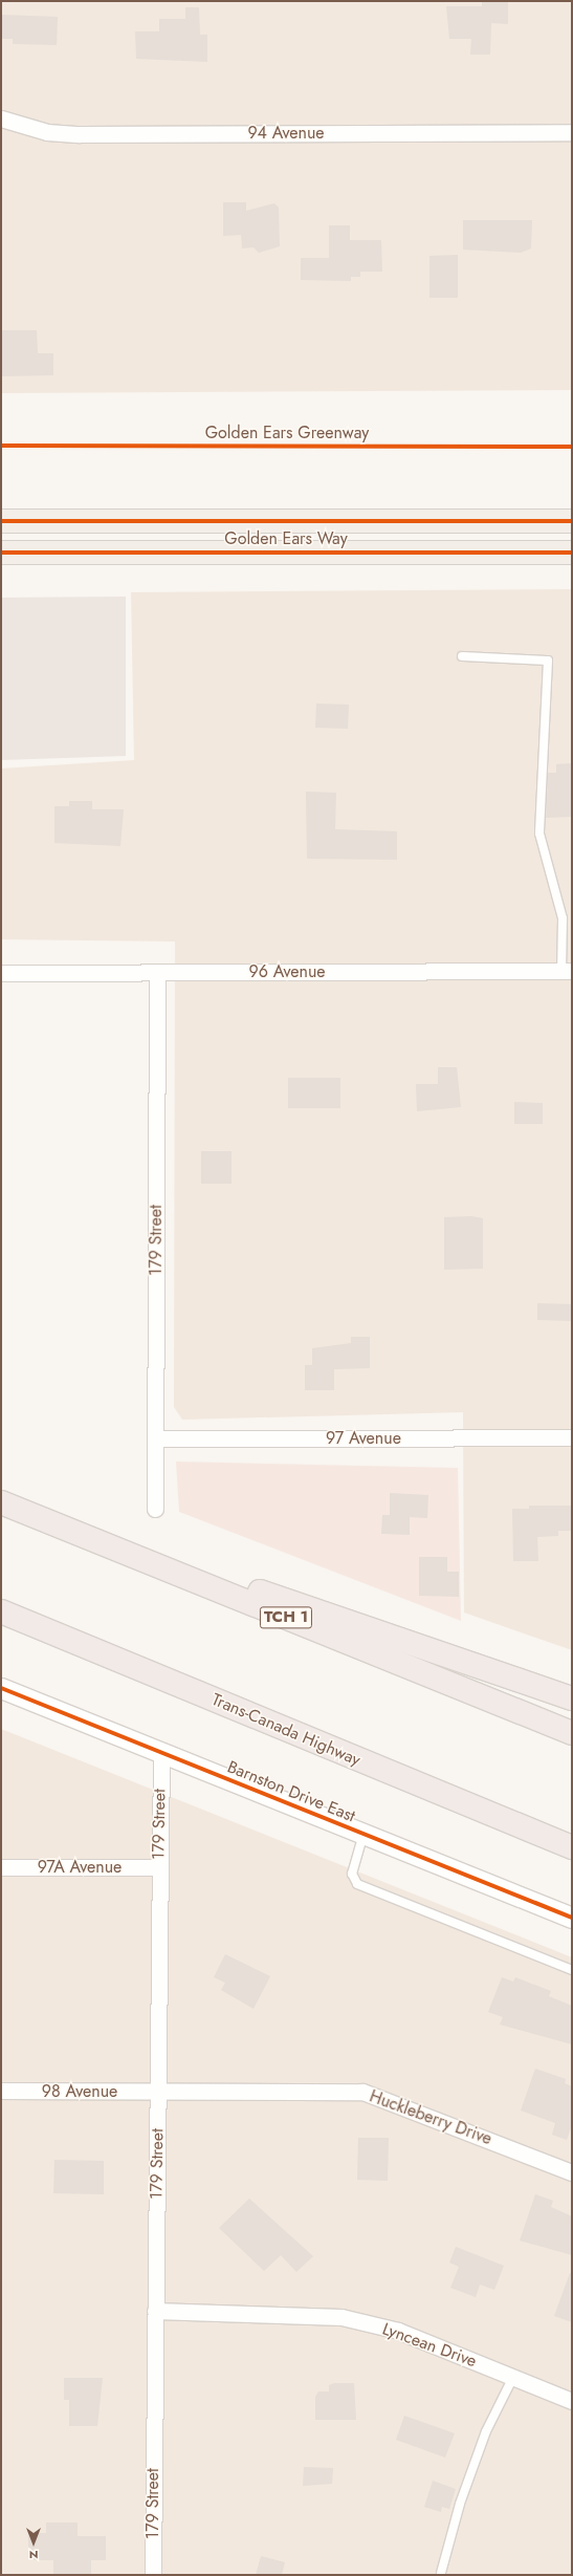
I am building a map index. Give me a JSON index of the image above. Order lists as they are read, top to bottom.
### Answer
{
  "streets": {
    "highway": ["TCH 1", "Trans-Canada Highway"],
    "main road": ["Golden Ears Way"],
    "street": [
      "94 Avenue",
      "96 Avenue",
      "179 Street",
      "97 Avenue",
      "Barnston Drive East",
      "97A Avenue",
      "98 Avenue",
      "Huckleberry Drive",
      "Lyncean Drive"
    ],
    "cycle path": ["Golden Ears Greenway"]
  },
  "crossings": [
    ["96 Avenue", "179 Street"],
    ["179 Street", "97 Avenue"],
    ["179 Street", "Barnston Drive East"],
    ["179 Street", "97A Avenue"],
    ["179 Street", "98 Avenue"],
    ["179 Street", "Huckleberry Drive"],
    ["179 Street", "Lyncean Drive"],
    ["98 Avenue", "Huckleberry Drive"]
  ],
  "north": "bottom"
}
